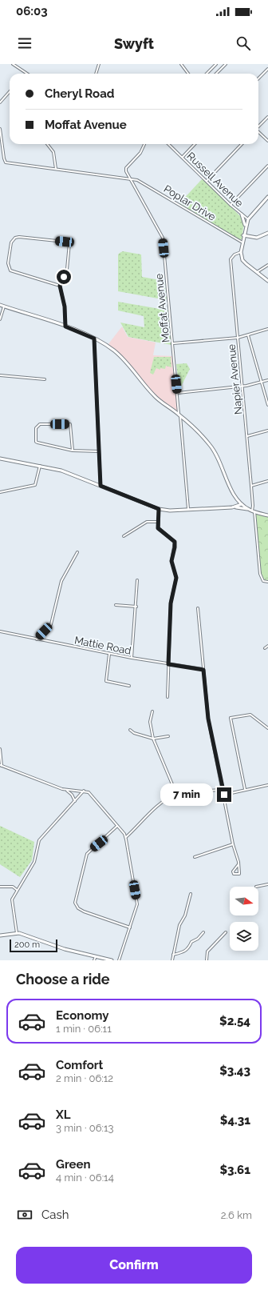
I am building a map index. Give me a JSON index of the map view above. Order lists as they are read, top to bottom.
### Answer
{
  "streets": {
    "street": [
      "Russell Avenue",
      "Poplar Drive",
      "Moffat Avenue",
      "Napier Avenue",
      "Mattie Road"
    ]
  },
  "crossings": [
    ["Poplar Drive", "Moffat Avenue"]
  ],
  "scale_bar": "200 m",
  "north": "right",
  "page": {
    "status": "06:03",
    "header": "Swyft",
    "banner": ["Cheryl Road", "Moffat Avenue"],
    "bubble": "7 min",
    "scale": "200 m",
    "heading": "Choose a ride",
    "list": [
      {
        "name": "Economy",
        "note": "1 min · 06:11",
        "value": "$2.54"
      },
      {
        "name": "Comfort",
        "note": "2 min · 06:12",
        "value": "$3.43"
      },
      {
        "name": "XL",
        "note": "3 min · 06:13",
        "value": "$4.31"
      },
      {
        "name": "Green",
        "note": "4 min · 06:14",
        "value": "$3.61"
      }
    ],
    "pay": ["Cash", "2.6 km"],
    "buttons": "Confirm"
  }
}
